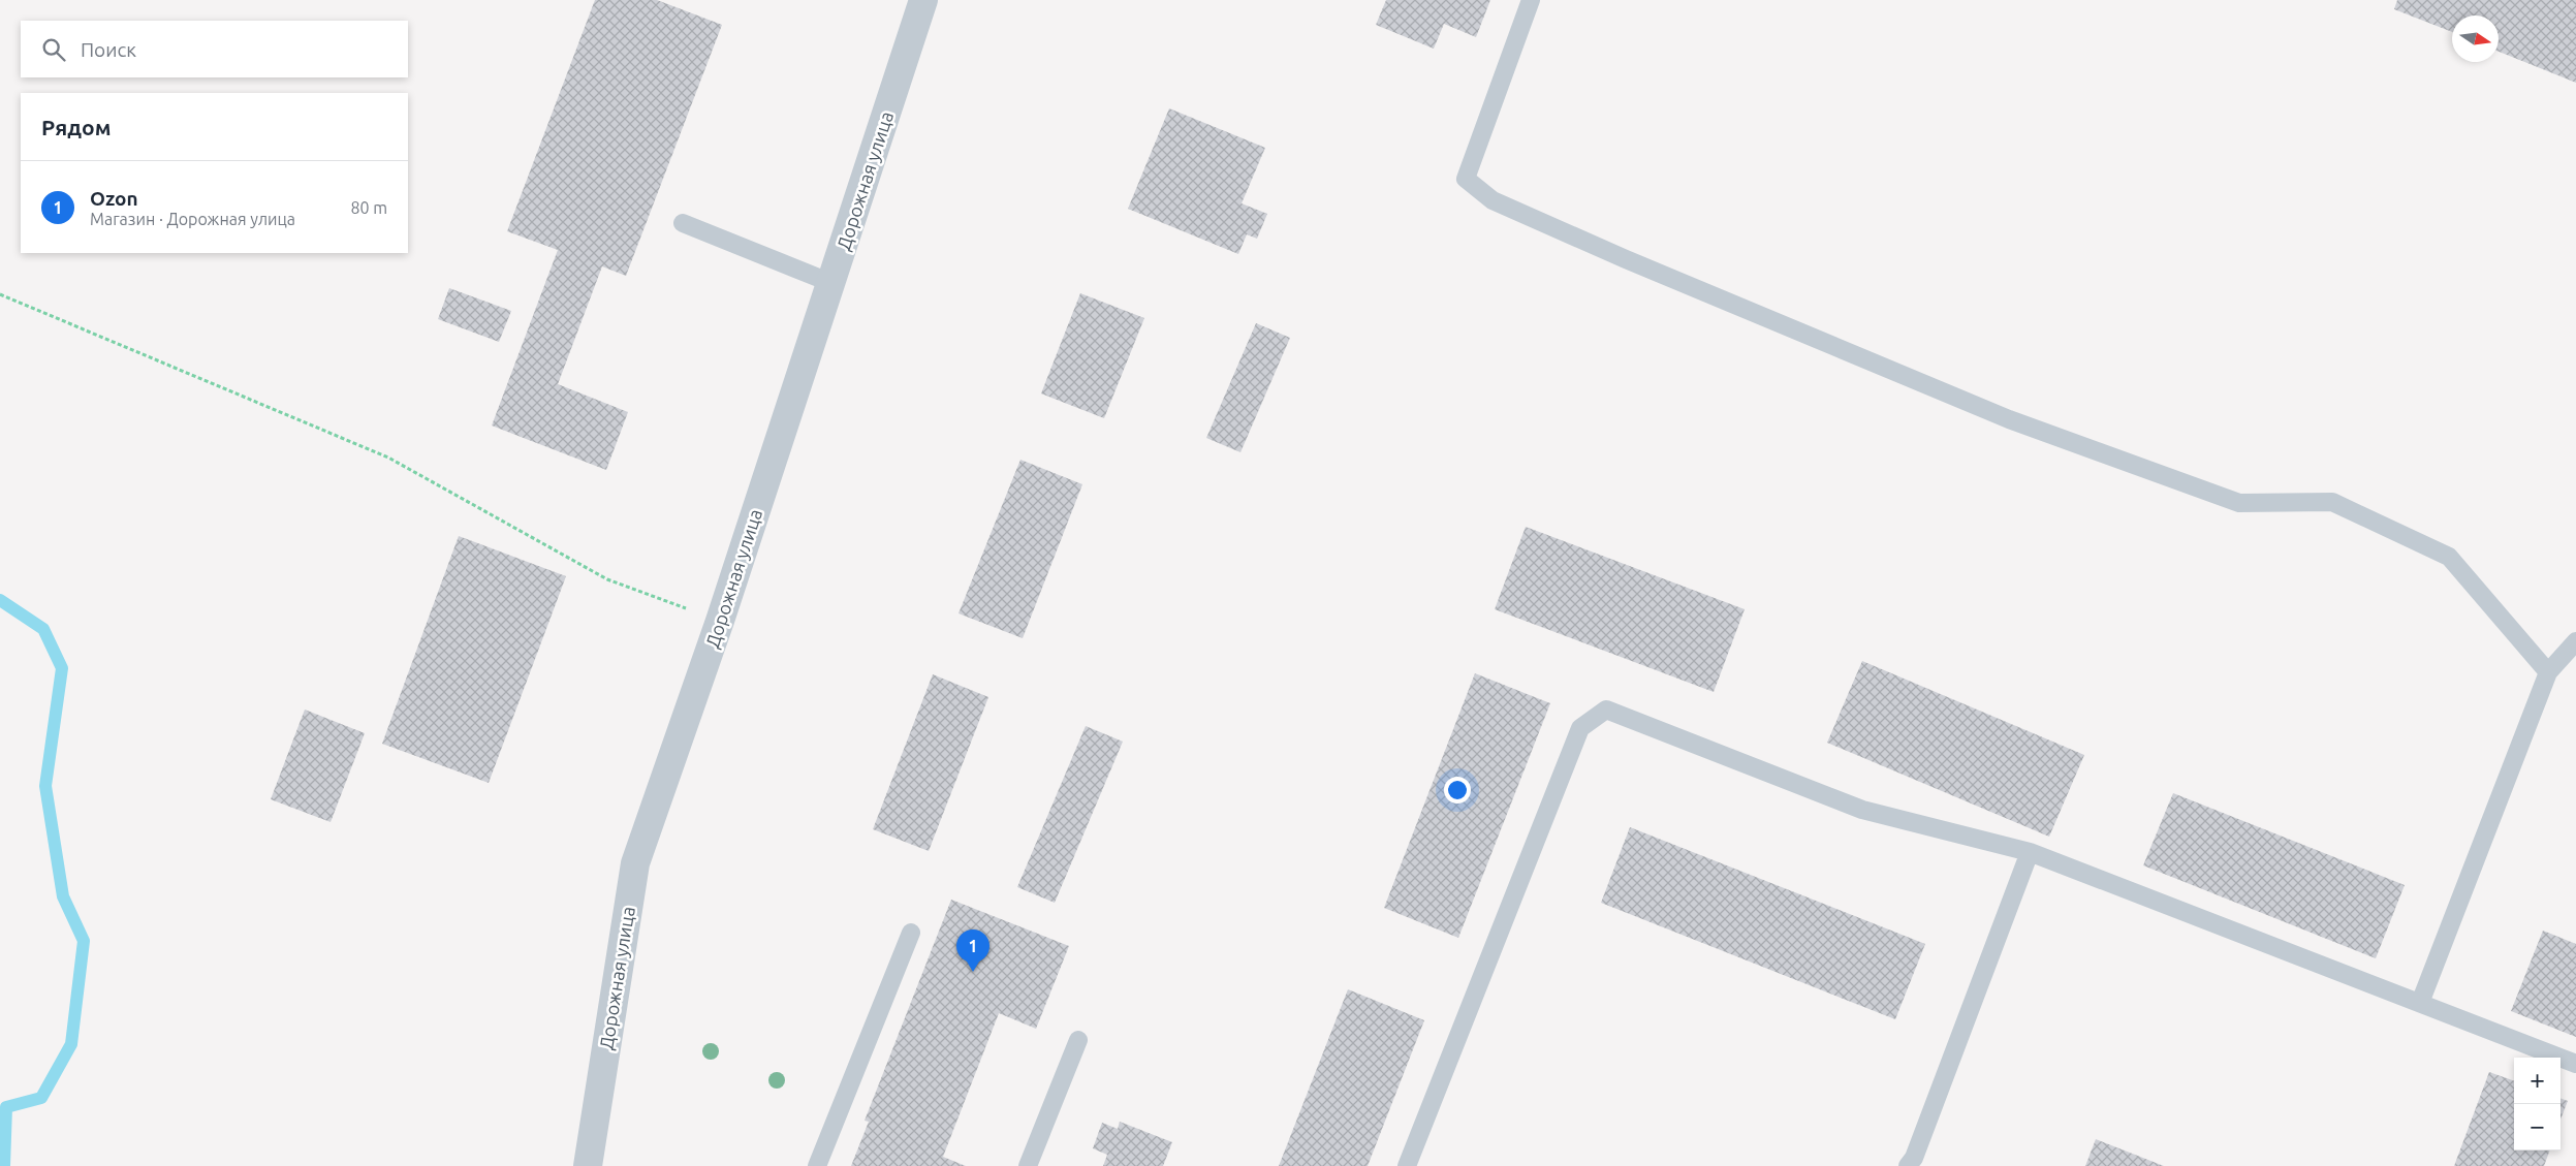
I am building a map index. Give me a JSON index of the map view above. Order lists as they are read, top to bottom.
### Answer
{
  "streets": {
    "street": ["Дорожная улица"]
  },
  "north": "right",
  "page": {
    "search": "Поиск",
    "heading": "Рядом",
    "list": [
      {
        "mark": "1",
        "name": "Ozon",
        "note": "Магазин · Дорожная улица",
        "value": "80 m"
      }
    ],
    "pins": "1",
    "map_buttons": ["+", "−"]
  }
}
